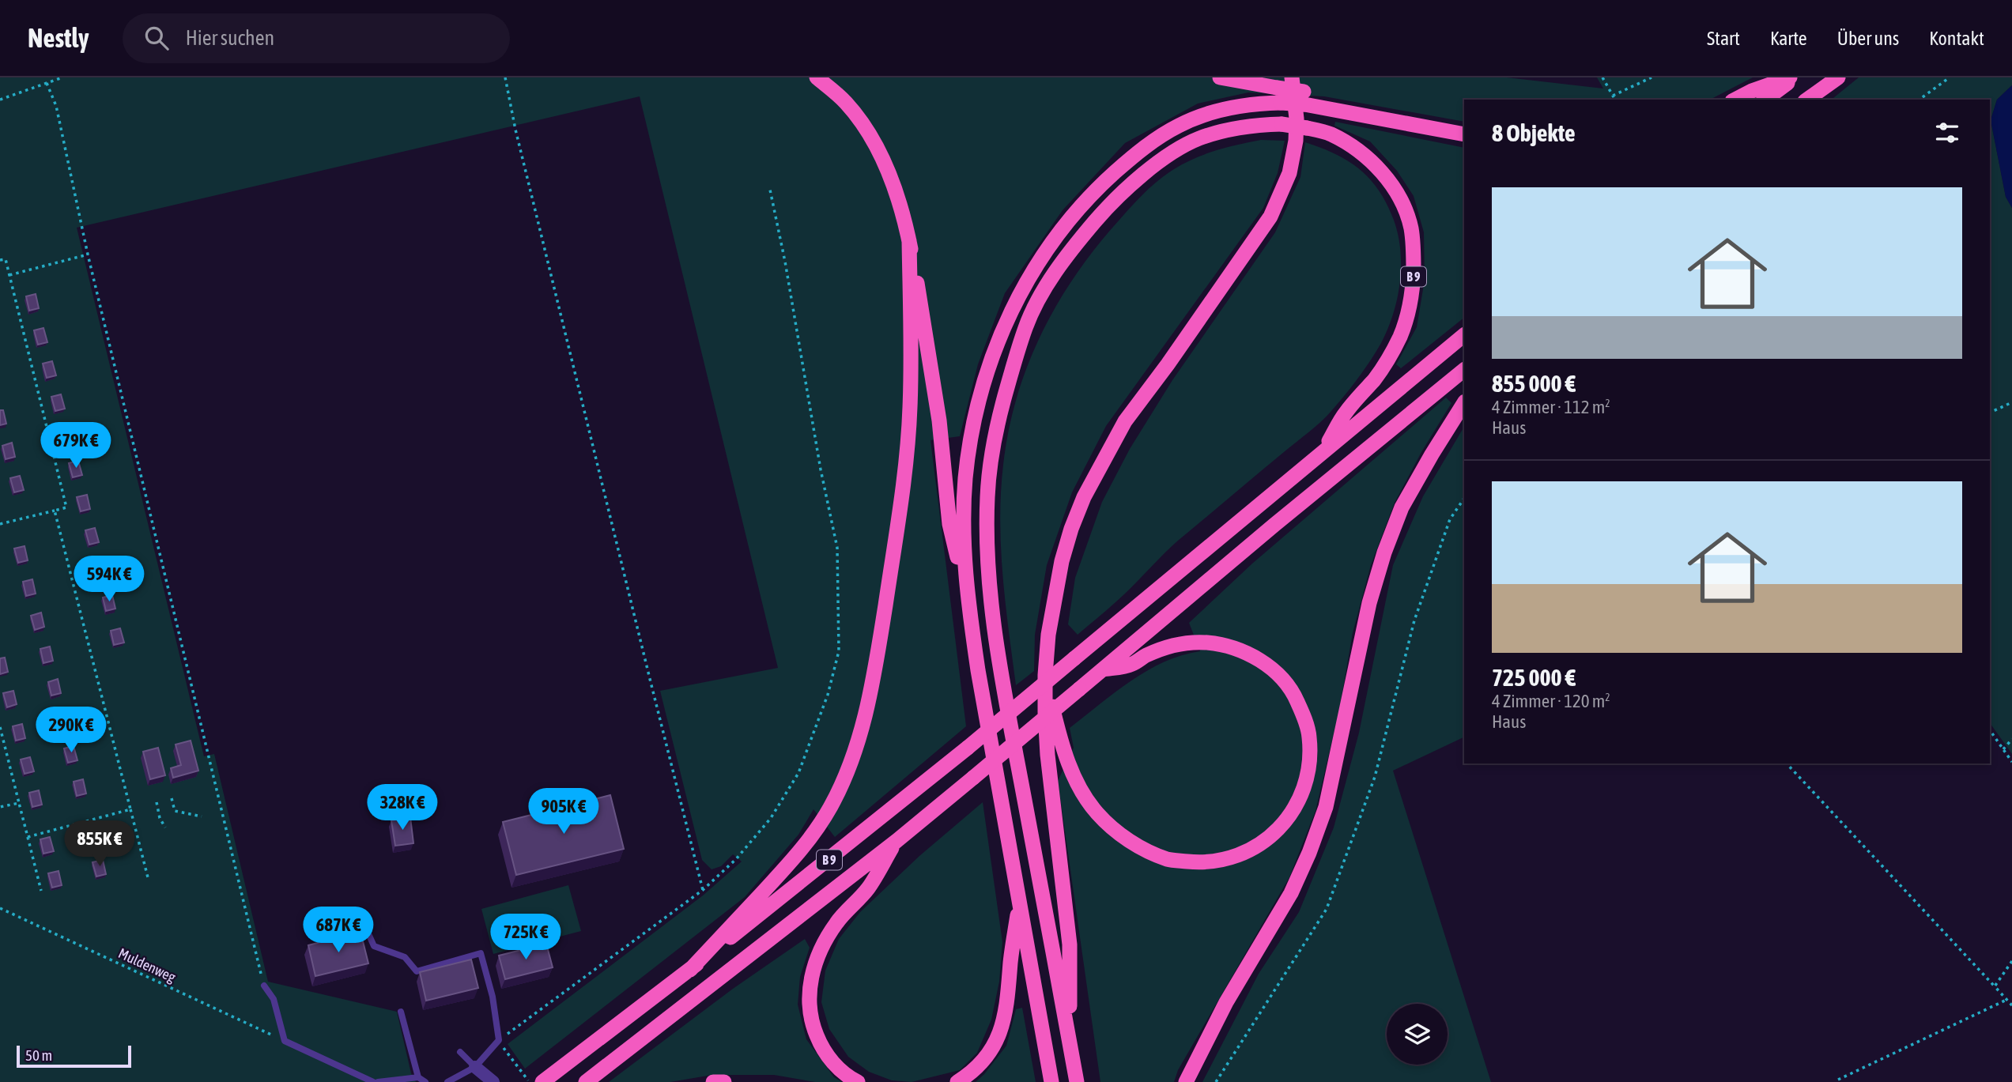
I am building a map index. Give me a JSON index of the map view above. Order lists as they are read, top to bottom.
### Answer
{
  "streets": {
    "highway": ["B 9"],
    "path": ["Muldenweg"]
  },
  "scale_bar": "50 m",
  "page": {
    "header": "Nestly",
    "search": "Hier suchen",
    "nav": [
      "Start",
      "Karte",
      "Über uns",
      "Kontakt"
    ],
    "heading": "8 Objekte",
    "list": [
      {
        "name": "855 000 €",
        "note": "4 Zimmer · 112 m² · Haus"
      },
      {
        "name": "725 000 €",
        "note": "4 Zimmer · 120 m² · Haus"
      }
    ],
    "price": [
      "679K €",
      "594K €",
      "290K €",
      "328K €",
      "905K €",
      "855K €",
      "687K €",
      "725K €"
    ],
    "scale": "50 m"
  }
}
